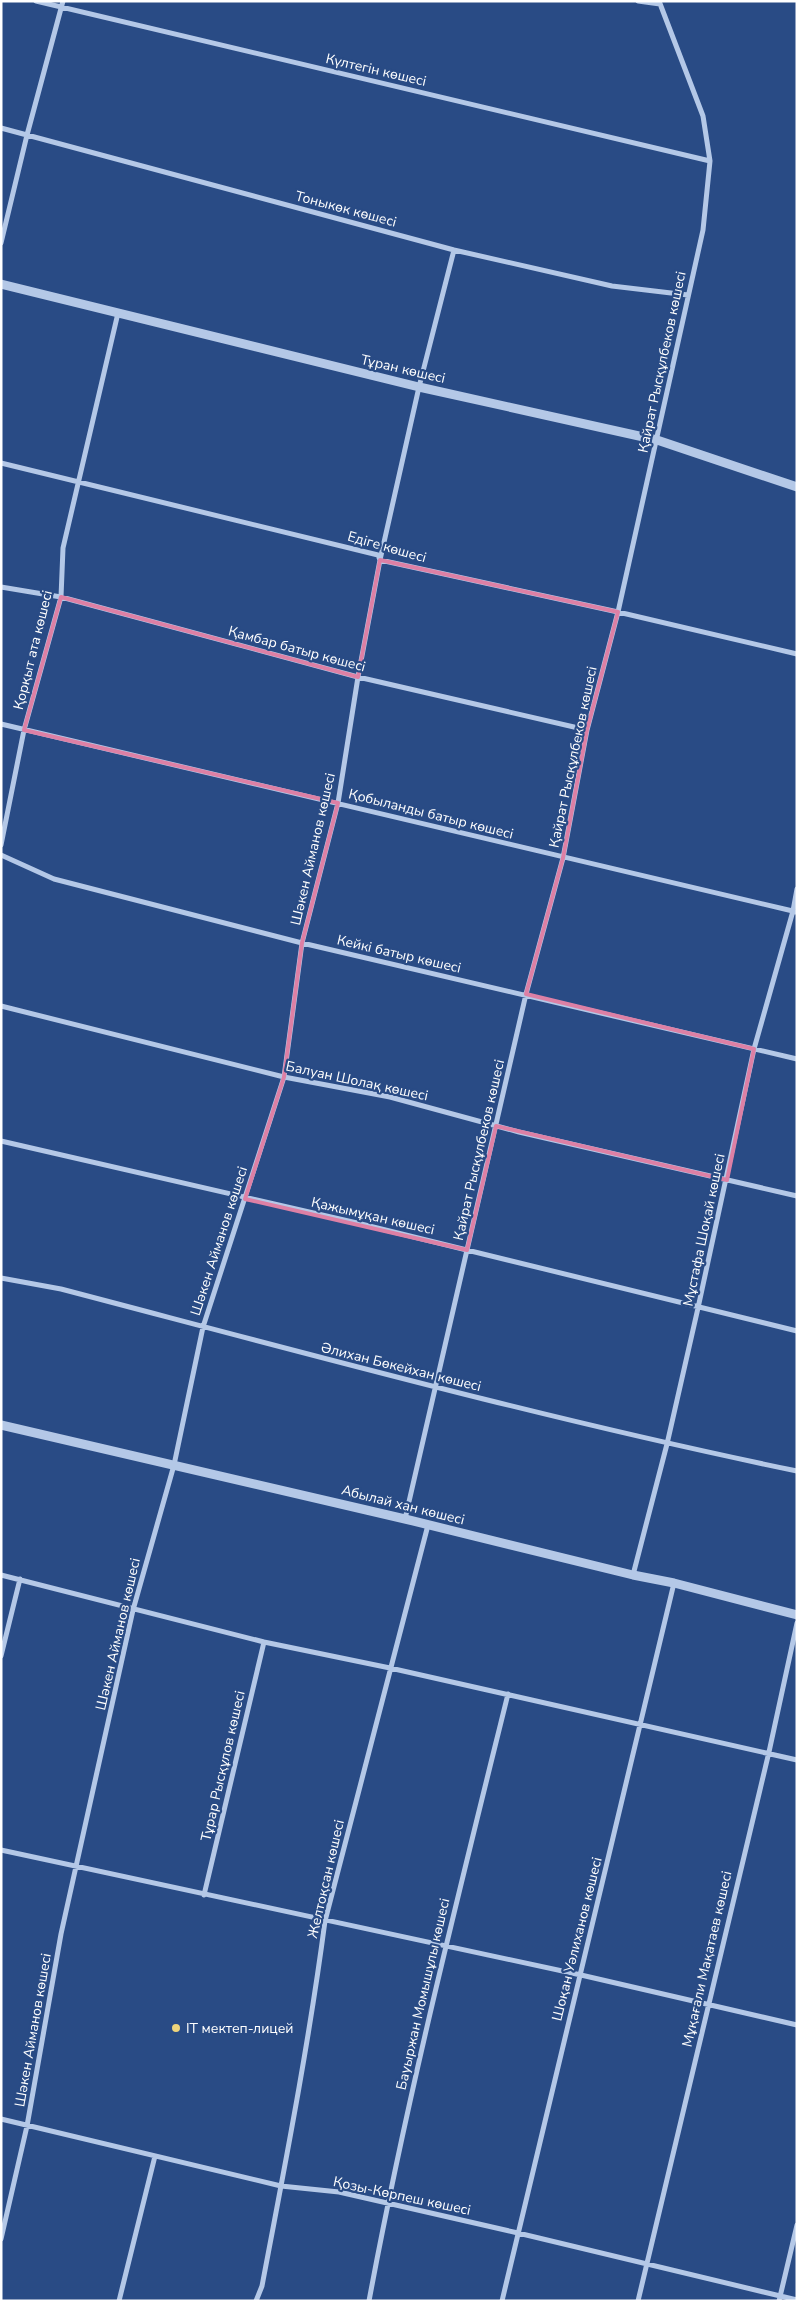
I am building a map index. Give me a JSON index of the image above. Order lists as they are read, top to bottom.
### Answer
{
  "streets": {
    "street": [
      "Күлтегін көшесі",
      "Тоныкөк көшесі",
      "Қайрат Рысқұлбеков көшесі",
      "Тұран көшесі",
      "Едіге көшесі",
      "Қамбар батыр көшесі",
      "Қорқыт ата көшесі",
      "Қобыланды батыр көшесі",
      "Шәкен Айманов көшесі",
      "Кейкі батыр көшесі",
      "Балуан Шолақ көшесі",
      "Қажымұқан көшесі",
      "Мұстафа Шоқай көшесі",
      "Әлихан Бөкейхан көшесі",
      "Абылай хан көшесі",
      "Тұрар Рысқұлов көшесі",
      "Желтоқсан көшесі",
      "Шоқан Уәлиханов көшесі",
      "Мұқағали Мақатаев көшесі",
      "Бауыржан Момышұлы көшесі",
      "Қозы-Көрпеш көшесі"
    ]
  },
  "crossings": [
    ["Күлтегін көшесі", "Қайрат Рысқұлбеков көшесі"],
    ["Тоныкөк көшесі", "Қайрат Рысқұлбеков көшесі"],
    ["Тоныкөк көшесі", "Шәкен Айманов көшесі"],
    ["Қайрат Рысқұлбеков көшесі", "Тұран көшесі"],
    ["Қайрат Рысқұлбеков көшесі", "Едіге көшесі"],
    ["Қайрат Рысқұлбеков көшесі", "Қамбар батыр көшесі"],
    ["Қайрат Рысқұлбеков көшесі", "Қобыланды батыр көшесі"],
    ["Қайрат Рысқұлбеков көшесі", "Кейкі батыр көшесі"],
    ["Қайрат Рысқұлбеков көшесі", "Балуан Шолақ көшесі"],
    ["Қайрат Рысқұлбеков көшесі", "Қажымұқан көшесі"],
    ["Қайрат Рысқұлбеков көшесі", "Әлихан Бөкейхан көшесі"],
    ["Қайрат Рысқұлбеков көшесі", "Абылай хан көшесі"],
    ["Тұран көшесі", "Қорқыт ата көшесі"],
    ["Тұран көшесі", "Шәкен Айманов көшесі"],
    ["Едіге көшесі", "Қорқыт ата көшесі"],
    ["Едіге көшесі", "Шәкен Айманов көшесі"],
    ["Қамбар батыр көшесі", "Қорқыт ата көшесі"],
    ["Қамбар батыр көшесі", "Шәкен Айманов көшесі"],
    ["Қорқыт ата көшесі", "Қобыланды батыр көшесі"],
    ["Қобыланды батыр көшесі", "Шәкен Айманов көшесі"],
    ["Қобыланды батыр көшесі", "Мұстафа Шоқай көшесі"],
    ["Шәкен Айманов көшесі", "Кейкі батыр көшесі"],
    ["Шәкен Айманов көшесі", "Балуан Шолақ көшесі"],
    ["Шәкен Айманов көшесі", "Қажымұқан көшесі"],
    ["Шәкен Айманов көшесі", "Әлихан Бөкейхан көшесі"],
    ["Шәкен Айманов көшесі", "Абылай хан көшесі"],
    ["Шәкен Айманов көшесі", "Қозы-Көрпеш көшесі"],
    ["Кейкі батыр көшесі", "Мұстафа Шоқай көшесі"],
    ["Балуан Шолақ көшесі", "Мұстафа Шоқай көшесі"],
    ["Қажымұқан көшесі", "Мұстафа Шоқай көшесі"],
    ["Мұстафа Шоқай көшесі", "Әлихан Бөкейхан көшесі"],
    ["Мұстафа Шоқай көшесі", "Абылай хан көшесі"],
    ["Абылай хан көшесі", "Желтоқсан көшесі"],
    ["Абылай хан көшесі", "Шоқан Уәлиханов көшесі"],
    ["Желтоқсан көшесі", "Қозы-Көрпеш көшесі"],
    ["Шоқан Уәлиханов көшесі", "Қозы-Көрпеш көшесі"],
    ["Мұқағали Мақатаев көшесі", "Қозы-Көрпеш көшесі"],
    ["Бауыржан Момышұлы көшесі", "Қозы-Көрпеш көшесі"]
  ],
  "places": ["IT мектеп-лицей"]
}
